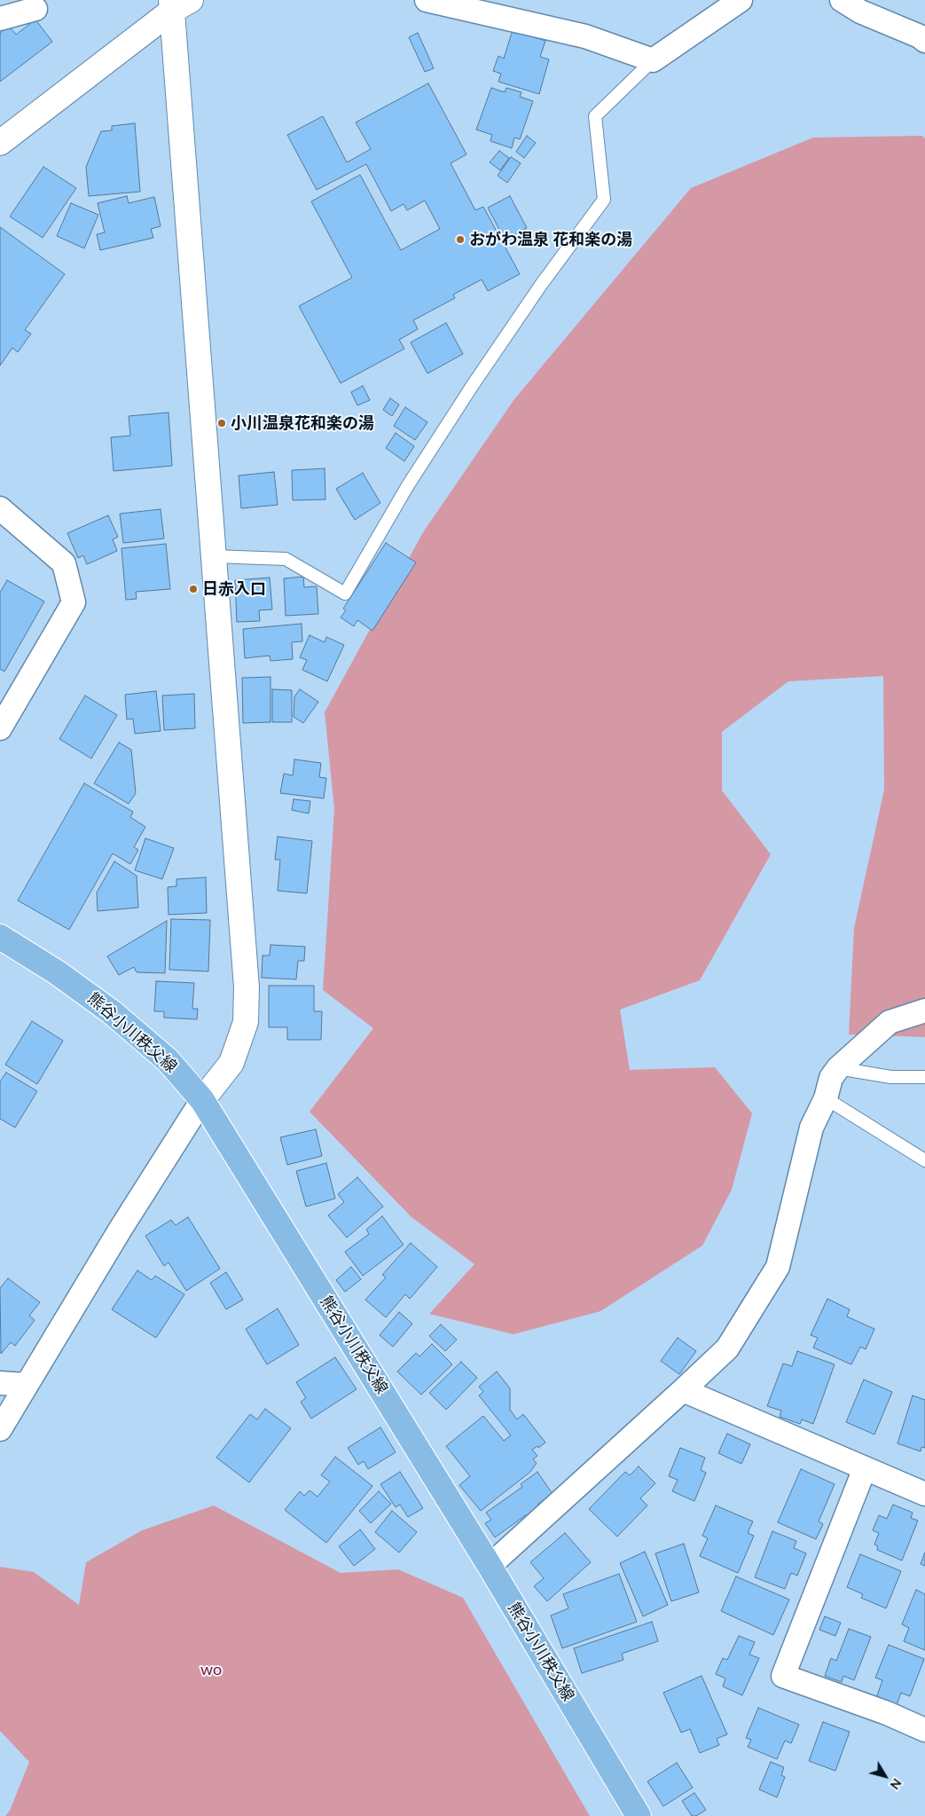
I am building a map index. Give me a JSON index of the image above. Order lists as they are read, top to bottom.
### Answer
{
  "streets": {
    "main road": ["熊谷小川秩父線"]
  },
  "parks": ["wo"],
  "places": ["おがわ温泉 花和楽の湯", "小川温泉花和楽の湯", "日赤入口"],
  "north": "bottom right"
}
